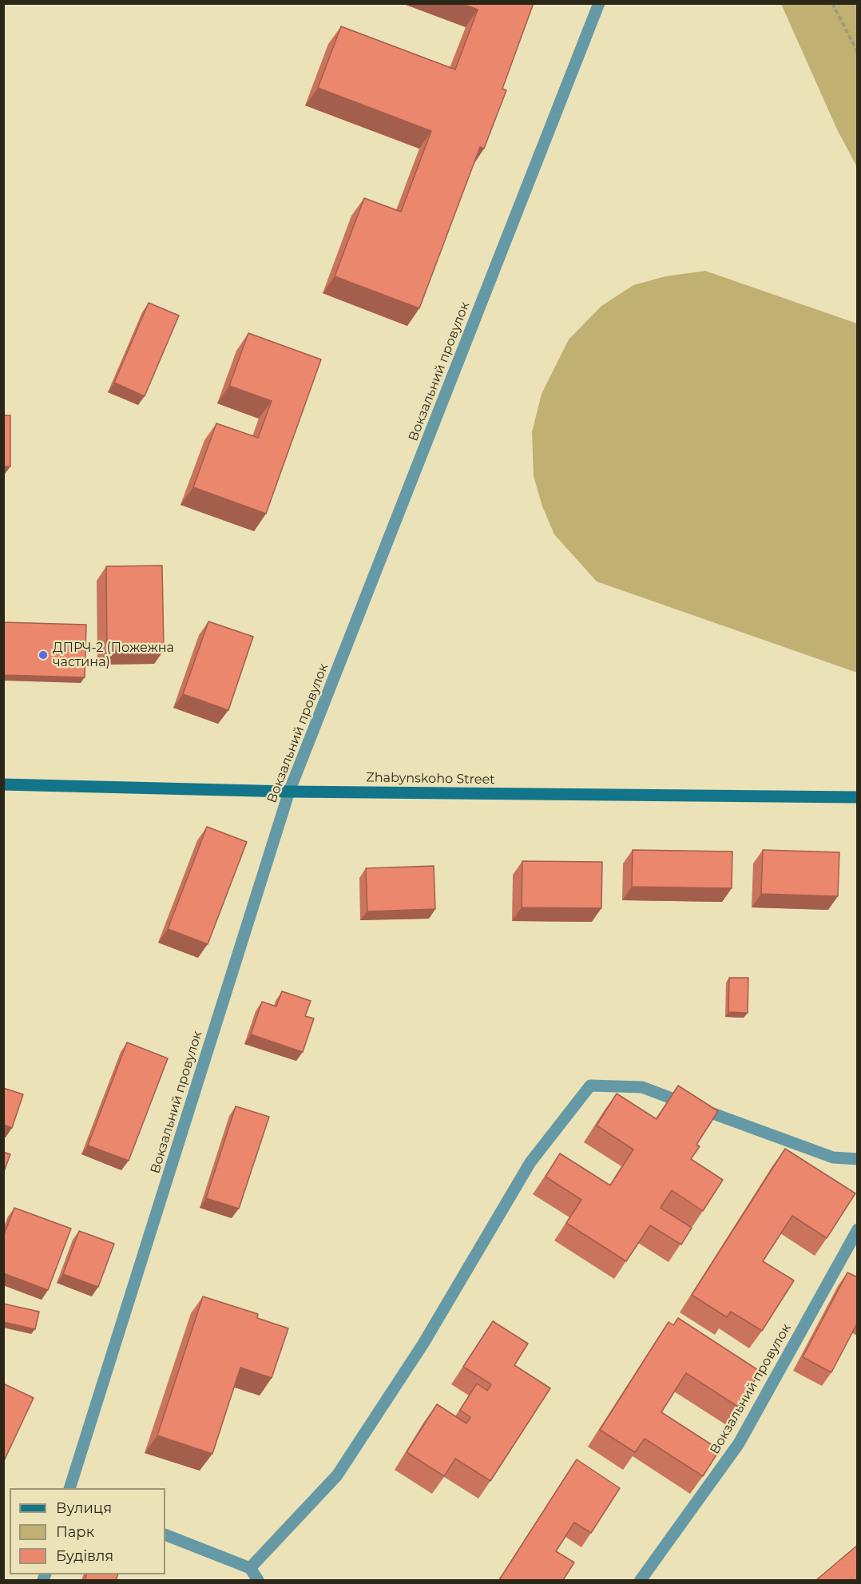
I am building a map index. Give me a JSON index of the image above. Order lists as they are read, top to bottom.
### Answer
{
  "streets": {
    "street": ["Вокзальний провулок", "Zhabynskoho Street"]
  },
  "crossings": [
    ["Вокзальний провулок", "Zhabynskoho Street"]
  ],
  "places": ["ДПРЧ-2 (Пожежна частина)"],
  "legend": ["Вулиця", "Парк", "Будівля"]
}
